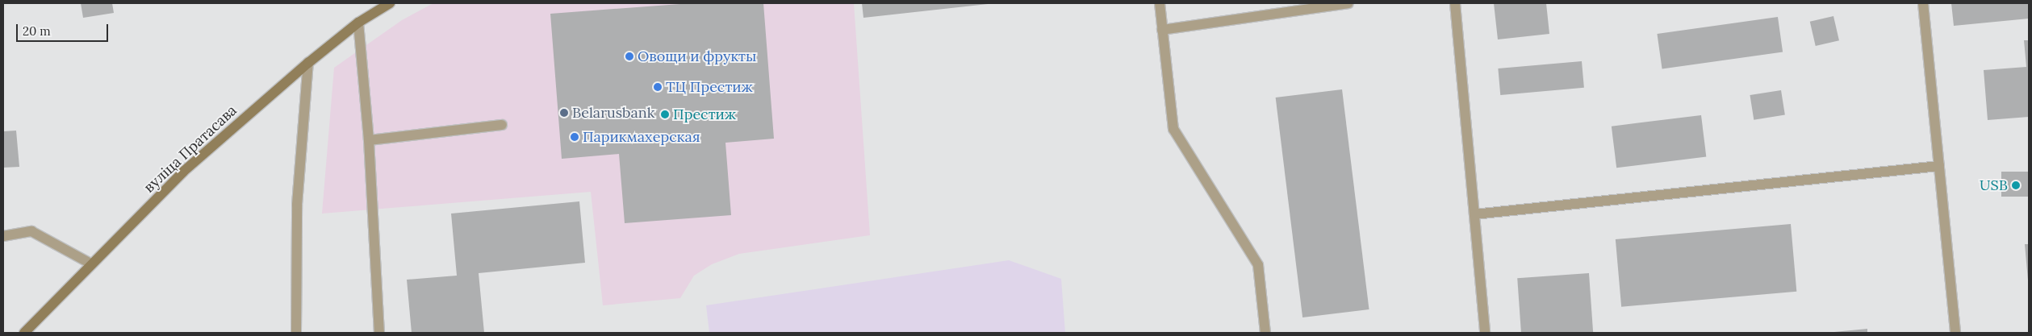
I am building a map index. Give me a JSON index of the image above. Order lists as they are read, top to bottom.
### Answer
{
  "streets": {
    "main road": ["вуліца Пратасава"]
  },
  "places": [
    "Овощи и фрукты",
    "ТЦ Престиж",
    "Belarusbank",
    "Престиж",
    "Парикмахерская",
    "USB"
  ],
  "scale_bar": "20 m"
}
